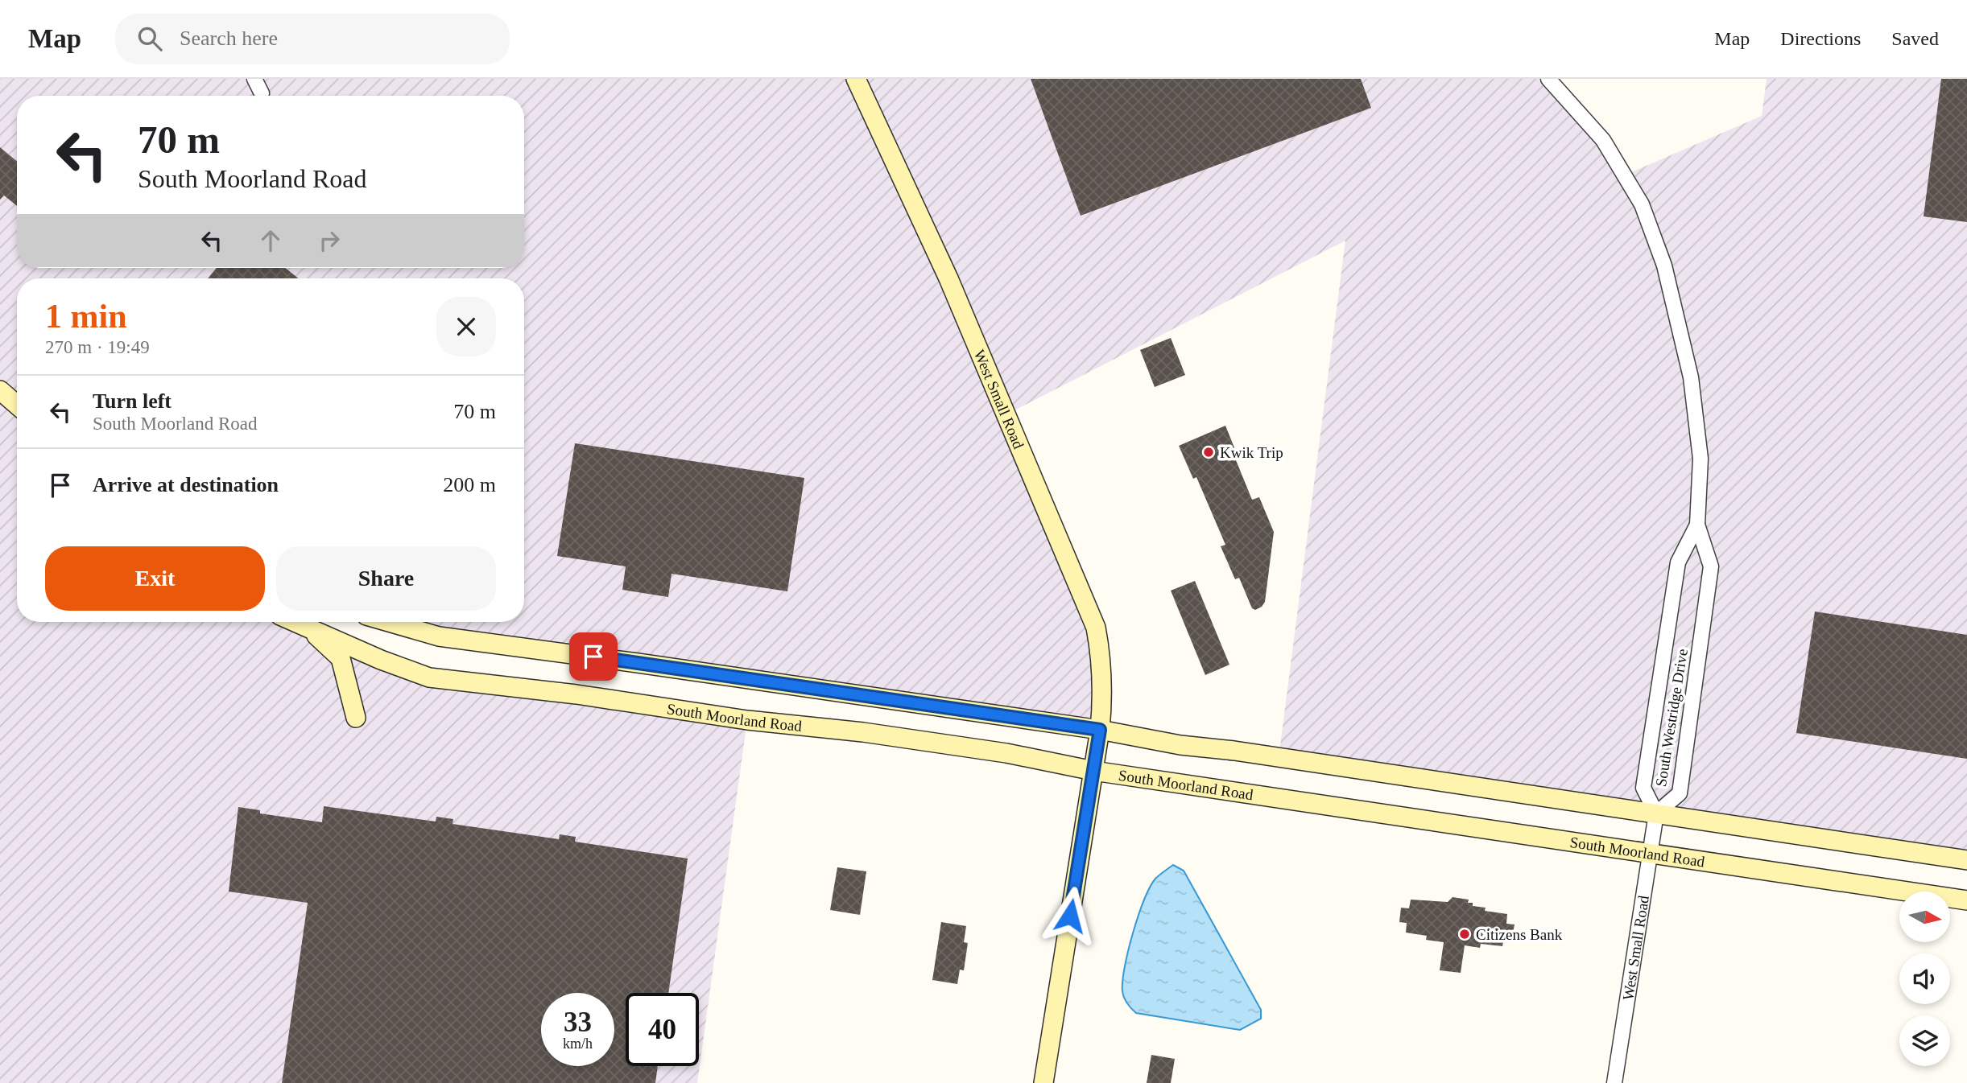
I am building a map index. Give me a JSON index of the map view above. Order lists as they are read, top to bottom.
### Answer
{
  "streets": {
    "main road": ["West Small Road", "South Moorland Road"],
    "street": ["South Westridge Drive"]
  },
  "crossings": [
    ["West Small Road", "South Moorland Road"],
    ["West Small Road", "South Westridge Drive"]
  ],
  "places": ["Kwik Trip", "Citizens Bank"],
  "north": "right",
  "page": {
    "header": "Map",
    "search": "Search here",
    "nav": ["Map", "Directions", "Saved"],
    "turn": ["70 m", "South Moorland Road"],
    "heading": ["1 min", "270 m · 19:49"],
    "list": [
      {
        "name": "Turn left",
        "note": "South Moorland Road",
        "value": "70 m"
      },
      {
        "name": "Arrive at destination",
        "value": "200 m"
      }
    ],
    "buttons": ["Exit", "Share"],
    "speed": "33 km/h",
    "limit": "40"
  }
}
